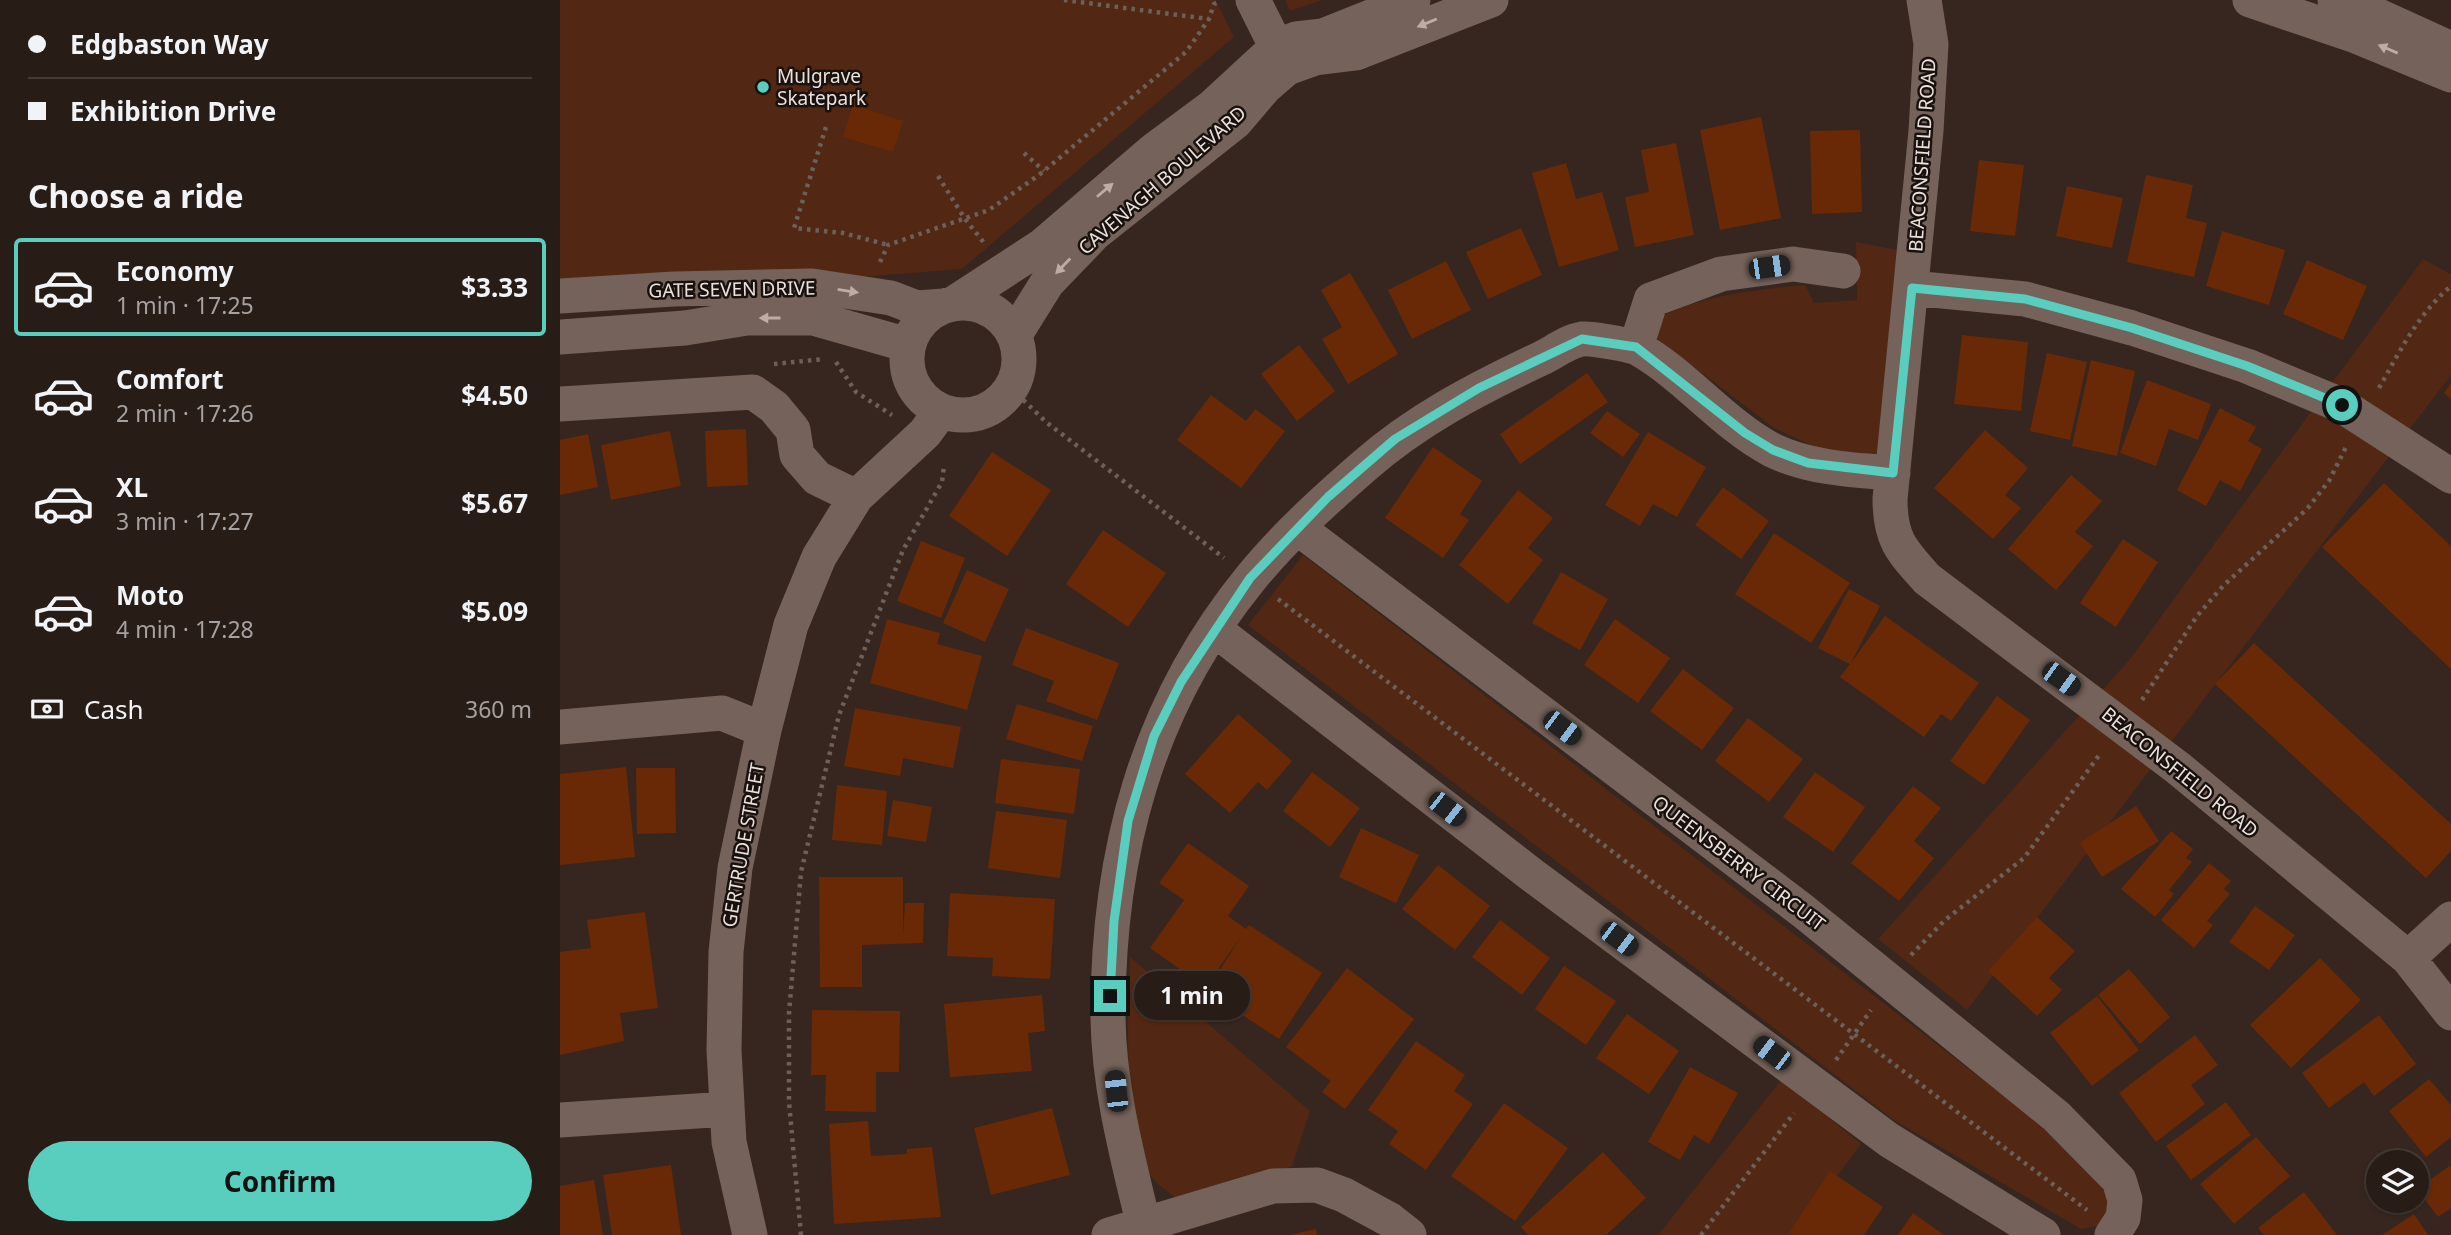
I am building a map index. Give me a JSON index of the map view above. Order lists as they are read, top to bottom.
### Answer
{
  "streets": {
    "street": [
      "BEACONSFIELD ROAD",
      "CAVENAGH BOULEVARD",
      "GATE SEVEN DRIVE",
      "GERTRUDE STREET",
      "QUEENSBERRY CIRCUIT"
    ]
  },
  "crossings": [
    ["CAVENAGH BOULEVARD", "GATE SEVEN DRIVE"],
    ["CAVENAGH BOULEVARD", "GERTRUDE STREET"],
    ["GATE SEVEN DRIVE", "GERTRUDE STREET"]
  ],
  "places": ["Mulgrave Skatepark"],
  "page": {
    "banner": ["Edgbaston Way", "Exhibition Drive"],
    "heading": "Choose a ride",
    "list": [
      {
        "name": "Economy",
        "note": "1 min · 17:25",
        "value": "$3.33"
      },
      {
        "name": "Comfort",
        "note": "2 min · 17:26",
        "value": "$4.50"
      },
      {
        "name": "XL",
        "note": "3 min · 17:27",
        "value": "$5.67"
      },
      {
        "name": "Moto",
        "note": "4 min · 17:28",
        "value": "$5.09"
      }
    ],
    "pay": ["Cash", "360 m"],
    "bubble": "1 min",
    "buttons": "Confirm"
  }
}
